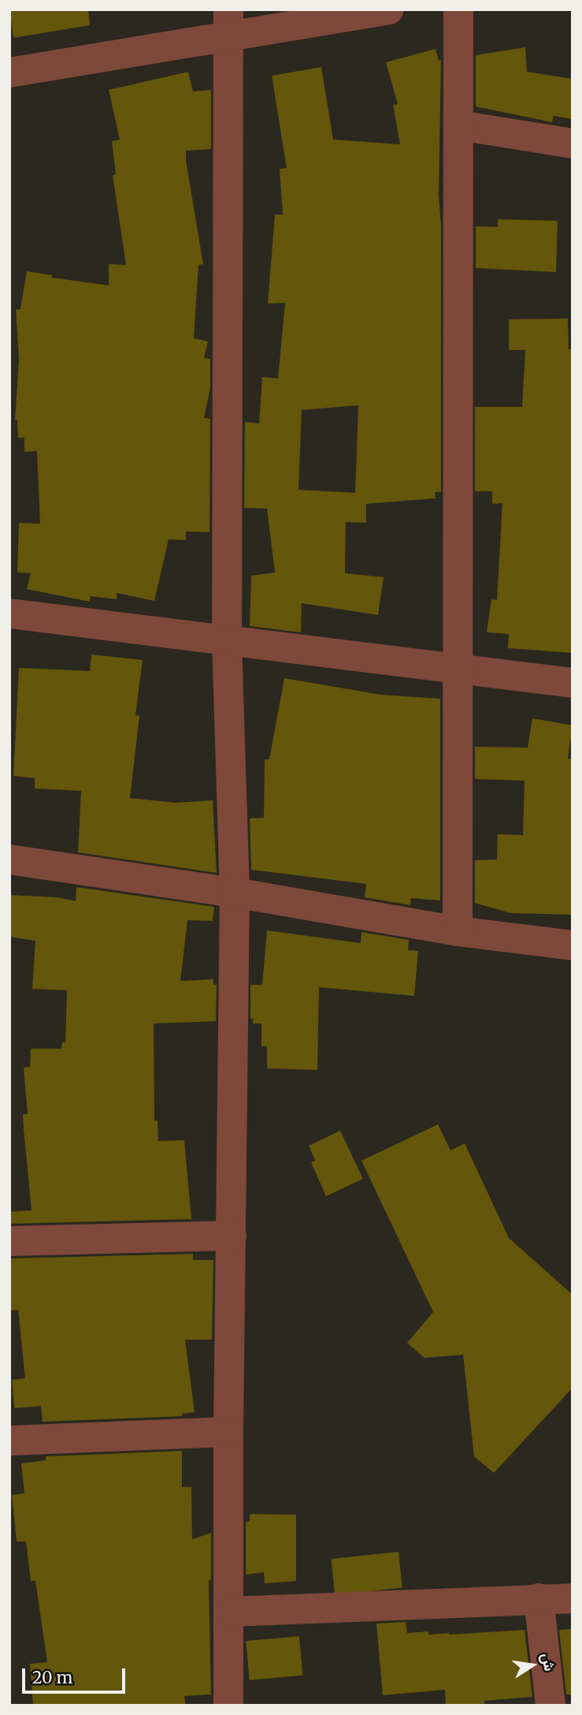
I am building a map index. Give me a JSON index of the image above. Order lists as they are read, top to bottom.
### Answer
{
  "scale_bar": "20 m",
  "north": "right"
}
